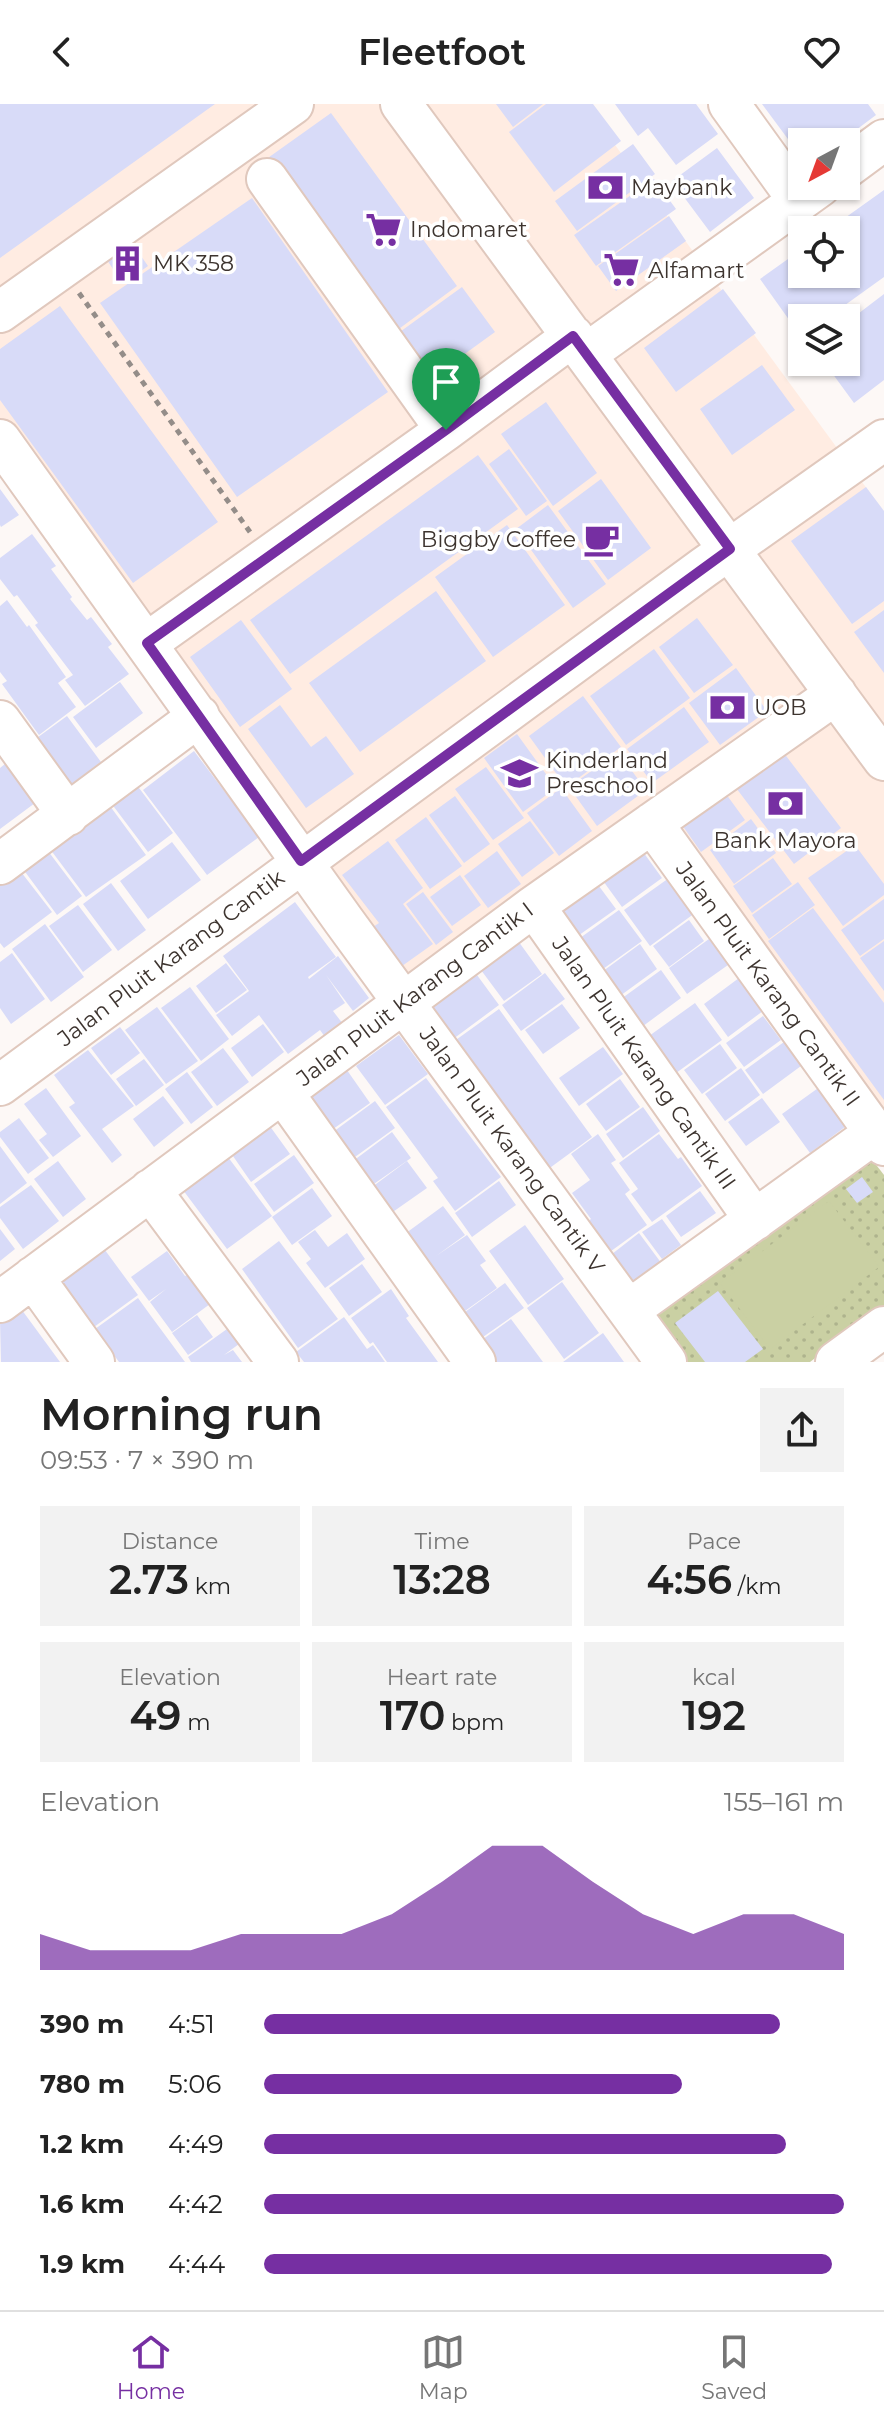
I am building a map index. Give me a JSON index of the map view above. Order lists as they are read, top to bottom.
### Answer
{
  "streets": {
    "street": [
      "Jalan Pluit Karang Cantik",
      "Jalan Pluit Karang Cantik II",
      "Jalan Pluit Karang Cantik I",
      "Jalan Pluit Karang Cantik III",
      "Jalan Pluit Karang Cantik V"
    ]
  },
  "crossings": [
    ["Jalan Pluit Karang Cantik", "Jalan Pluit Karang Cantik V"],
    ["Jalan Pluit Karang Cantik II", "Jalan Pluit Karang Cantik I"],
    ["Jalan Pluit Karang Cantik I", "Jalan Pluit Karang Cantik III"],
    ["Jalan Pluit Karang Cantik I", "Jalan Pluit Karang Cantik V"]
  ],
  "places": {
    "bank": ["Maybank", "UOB", "Bank Mayora"],
    "supermarket": ["Indomaret", "Alfamart"],
    "building": ["MK 358"],
    "cafe": ["Biggby Coffee"],
    "school or university": ["Kinderland Preschool"]
  },
  "north": "bottom left",
  "page": {
    "header": "Fleetfoot",
    "heading": ["Morning run", "09:53 · 7 × 390 m"],
    "stats": [
      ["Distance", "2.73 km"],
      ["Time", "13:28"],
      ["Pace", "4:56 /km"],
      ["Elevation", "49 m"],
      ["Heart rate", "170 bpm"],
      ["kcal", "192"]
    ],
    "chart": ["Elevation", "155–161 m"],
    "list": [
      {
        "name": "390 m",
        "note": "4:51"
      },
      {
        "name": "780 m",
        "note": "5:06"
      },
      {
        "name": "1.2 km",
        "note": "4:49"
      },
      {
        "name": "1.6 km",
        "note": "4:42"
      },
      {
        "name": "1.9 km",
        "note": "4:44"
      }
    ],
    "tabs": ["Home", "Map", "Saved"]
  }
}
